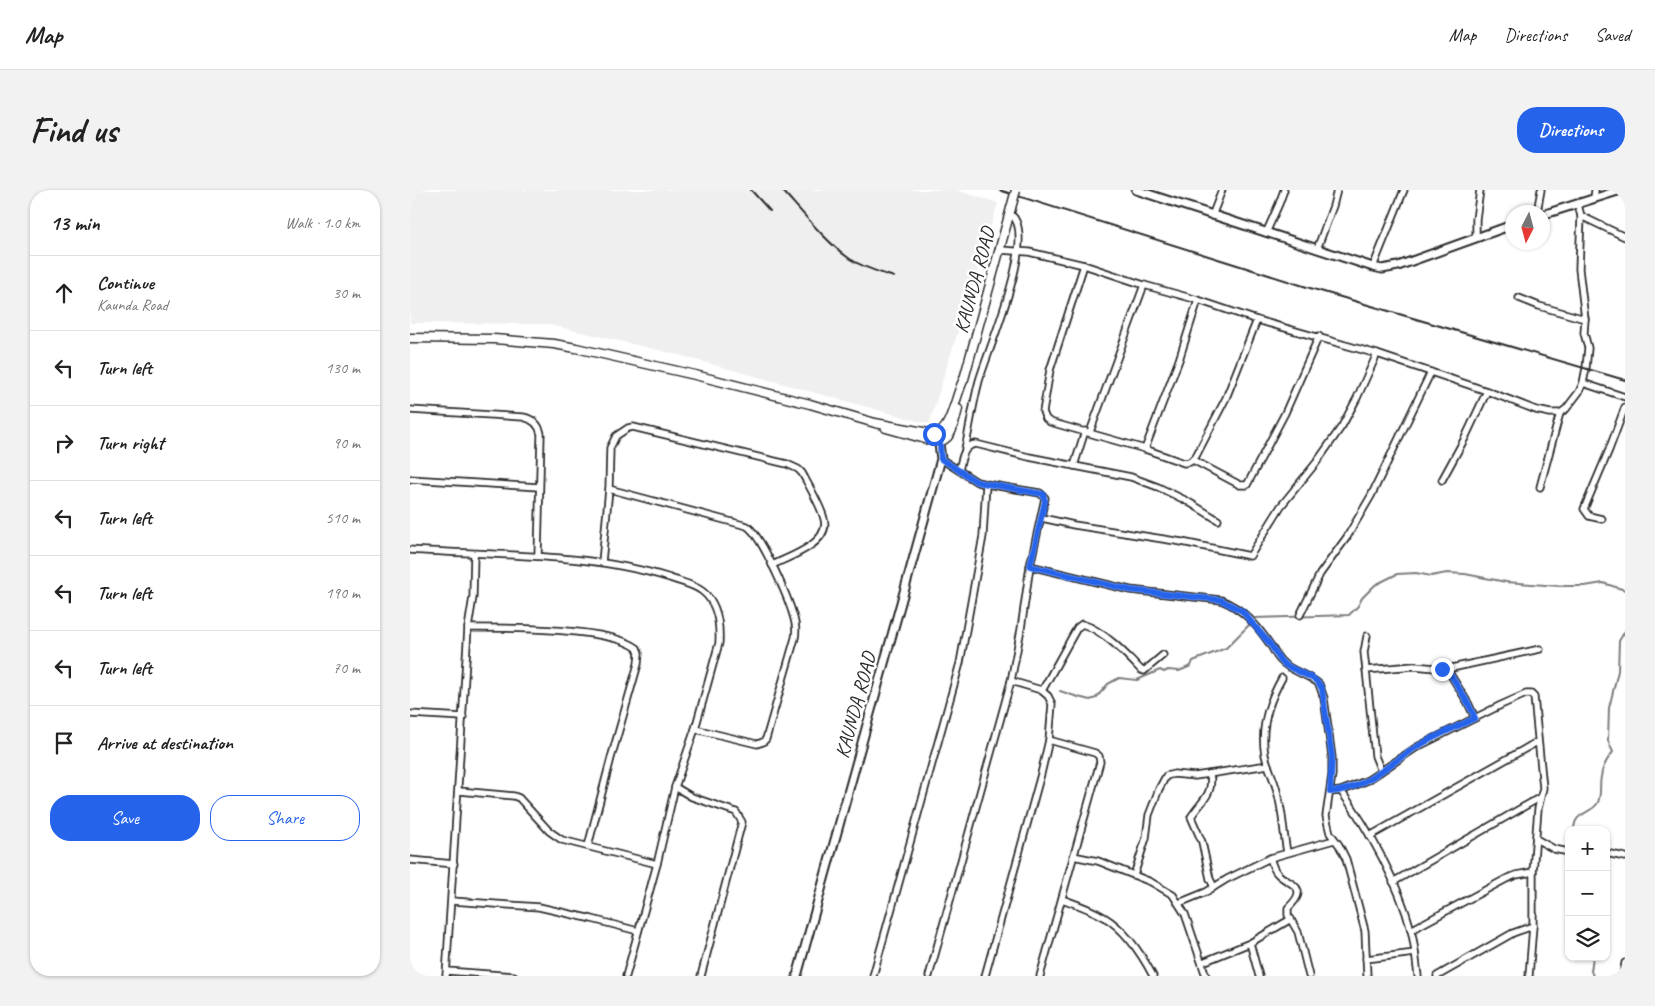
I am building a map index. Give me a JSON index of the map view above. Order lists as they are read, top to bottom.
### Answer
{
  "streets": {
    "main road": ["KAUNDA ROAD"]
  },
  "north": "bottom",
  "page": {
    "header": "Map",
    "nav": ["Map", "Directions", "Saved"],
    "buttons": [
      "Directions",
      ["Save", "Share"]
    ],
    "title": "Find us",
    "heading": ["13 min", "Walk · 1.0 km"],
    "list": [
      ["Continue", "Kaunda Road", "30 m"],
      ["Turn left", "130 m"],
      ["Turn right", "90 m"],
      ["Turn left", "510 m"],
      ["Turn left", "190 m"],
      ["Turn left", "70 m"],
      "Arrive at destination"
    ],
    "map_buttons": ["+", "−"]
  }
}
